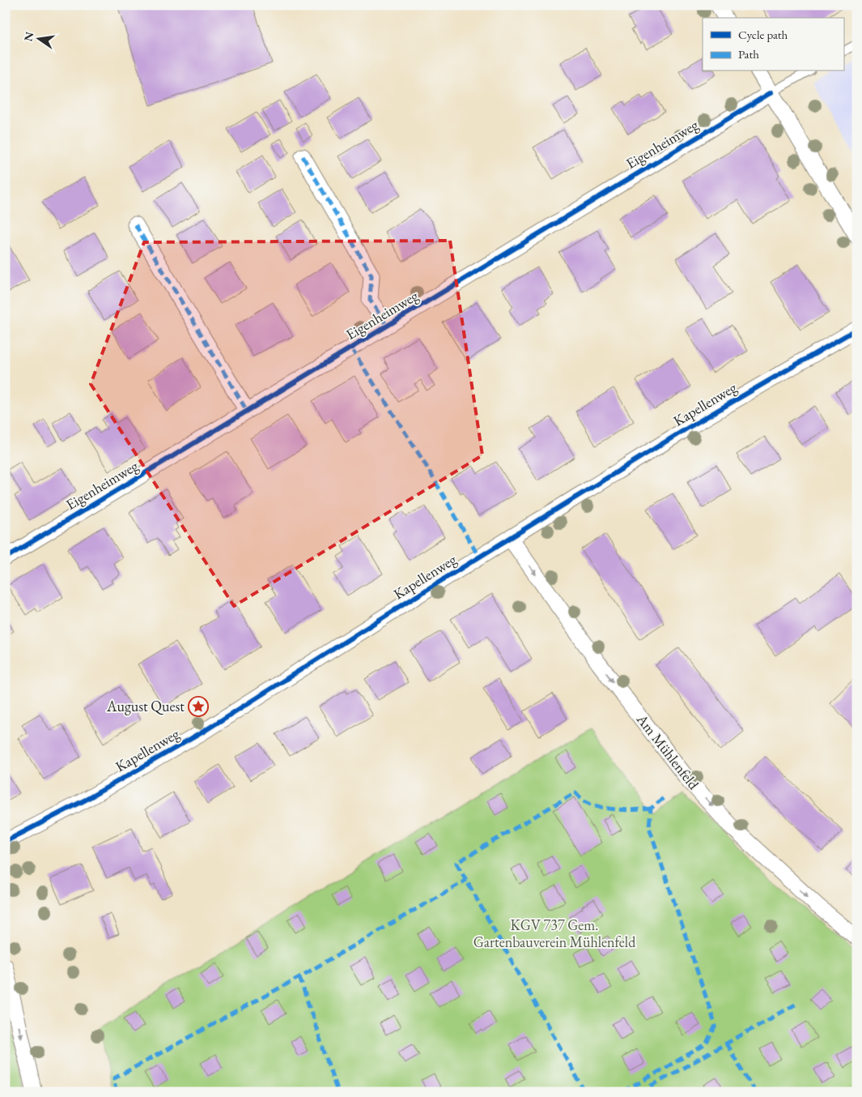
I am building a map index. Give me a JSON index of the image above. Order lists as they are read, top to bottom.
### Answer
{
  "streets": {
    "street": ["Eigenheimweg", "Kapellenweg", "Am Mühlenfeld"]
  },
  "crossings": [
    ["Kapellenweg", "Am Mühlenfeld"]
  ],
  "one_way": ["Am Mühlenfeld"],
  "parks": ["KGV 737 Gem. Gartenbauverein Mühlenfeld"],
  "places": {
    "place": ["August Quest"]
  },
  "legend": ["Cycle path", "Path"],
  "north": "left"
}
